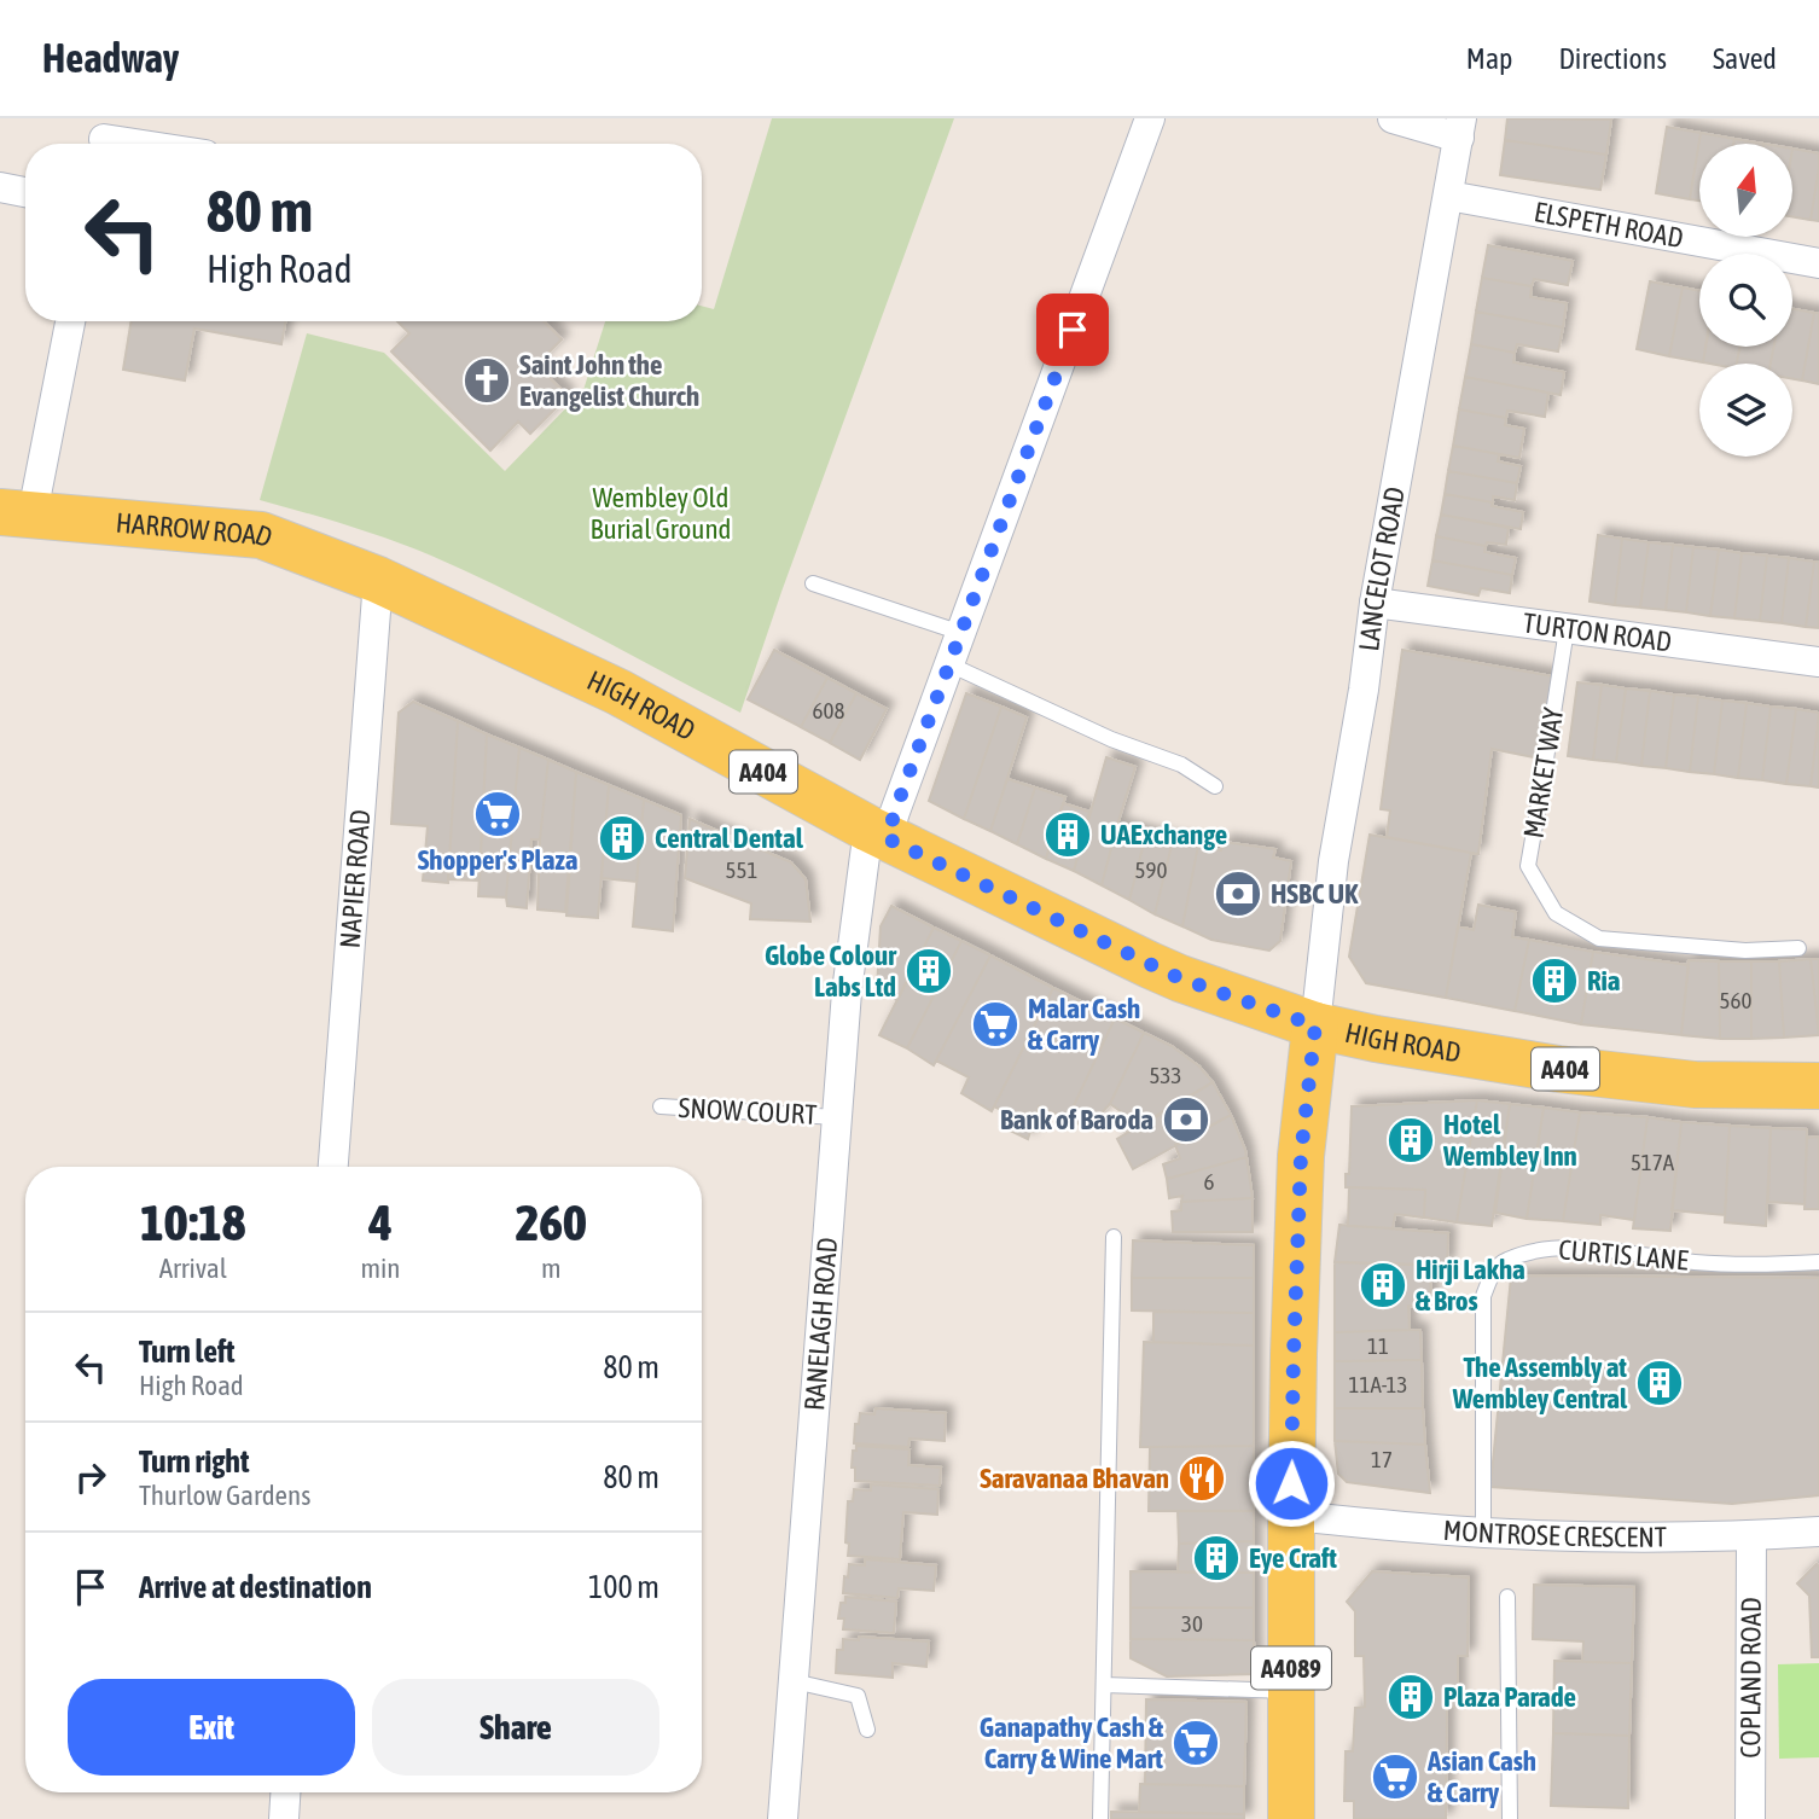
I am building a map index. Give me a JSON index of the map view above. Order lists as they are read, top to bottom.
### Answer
{
  "streets": {
    "main road": [
      "HARROW ROAD",
      "HIGH ROAD",
      "A404",
      "A4089"
    ],
    "street": [
      "ELSPETH ROAD",
      "LANCELOT ROAD",
      "TURTON ROAD",
      "NAPIER ROAD",
      "RANELAGH ROAD",
      "MONTROSE CRESCENT",
      "COPLAND ROAD"
    ],
    "lane": ["MARKET WAY", "SNOW COURT", "CURTIS LANE"]
  },
  "crossings": [
    ["ELSPETH ROAD", "LANCELOT ROAD"],
    ["HARROW ROAD", "HIGH ROAD"],
    ["HARROW ROAD", "NAPIER ROAD"],
    ["LANCELOT ROAD", "TURTON ROAD"],
    ["LANCELOT ROAD", "HIGH ROAD"],
    ["LANCELOT ROAD", "A4089"],
    ["TURTON ROAD", "MARKET WAY"],
    ["HIGH ROAD", "NAPIER ROAD"],
    ["HIGH ROAD", "RANELAGH ROAD"],
    ["HIGH ROAD", "A4089"],
    ["SNOW COURT", "RANELAGH ROAD"],
    ["CURTIS LANE", "MONTROSE CRESCENT"],
    ["MONTROSE CRESCENT", "A4089"],
    ["MONTROSE CRESCENT", "COPLAND ROAD"]
  ],
  "parks": ["Wembley Old Burial Ground"],
  "places": {
    "church": ["Saint John the Evangelist Church"],
    "supermarket": [
      "Shopper's Plaza",
      "Malar Cash & Carry",
      "Ganapathy Cash & Carry & Wine Mart",
      "Asian Cash & Carry"
    ],
    "building": [
      "UAExchange",
      "Central Dental",
      "Globe Colour Labs Ltd",
      "Ria",
      "Hotel Wembley Inn",
      "Hirji Lakha & Bros",
      "The Assembly at Wembley Central",
      "Eye Craft",
      "Plaza Parade"
    ],
    "bank": ["HSBC UK", "Bank of Baroda"],
    "restaurant": ["Saravanaa Bhavan"]
  },
  "house_numbers": [
    "608",
    "551",
    "590",
    "560",
    "533",
    "517A",
    "6",
    "11",
    "11A-13",
    "17",
    "30"
  ],
  "north": "top",
  "page": {
    "header": "Headway",
    "nav": ["Map", "Directions", "Saved"],
    "turn": ["80 m", "High Road"],
    "eta": [
      "10:18",
      "Arrival",
      "4",
      "min",
      "260",
      "m"
    ],
    "list": [
      {
        "name": "Turn left",
        "note": "High Road",
        "value": "80 m"
      },
      {
        "name": "Turn right",
        "note": "Thurlow Gardens",
        "value": "80 m"
      },
      {
        "name": "Arrive at destination",
        "value": "100 m"
      }
    ],
    "buttons": ["Exit", "Share"]
  }
}
